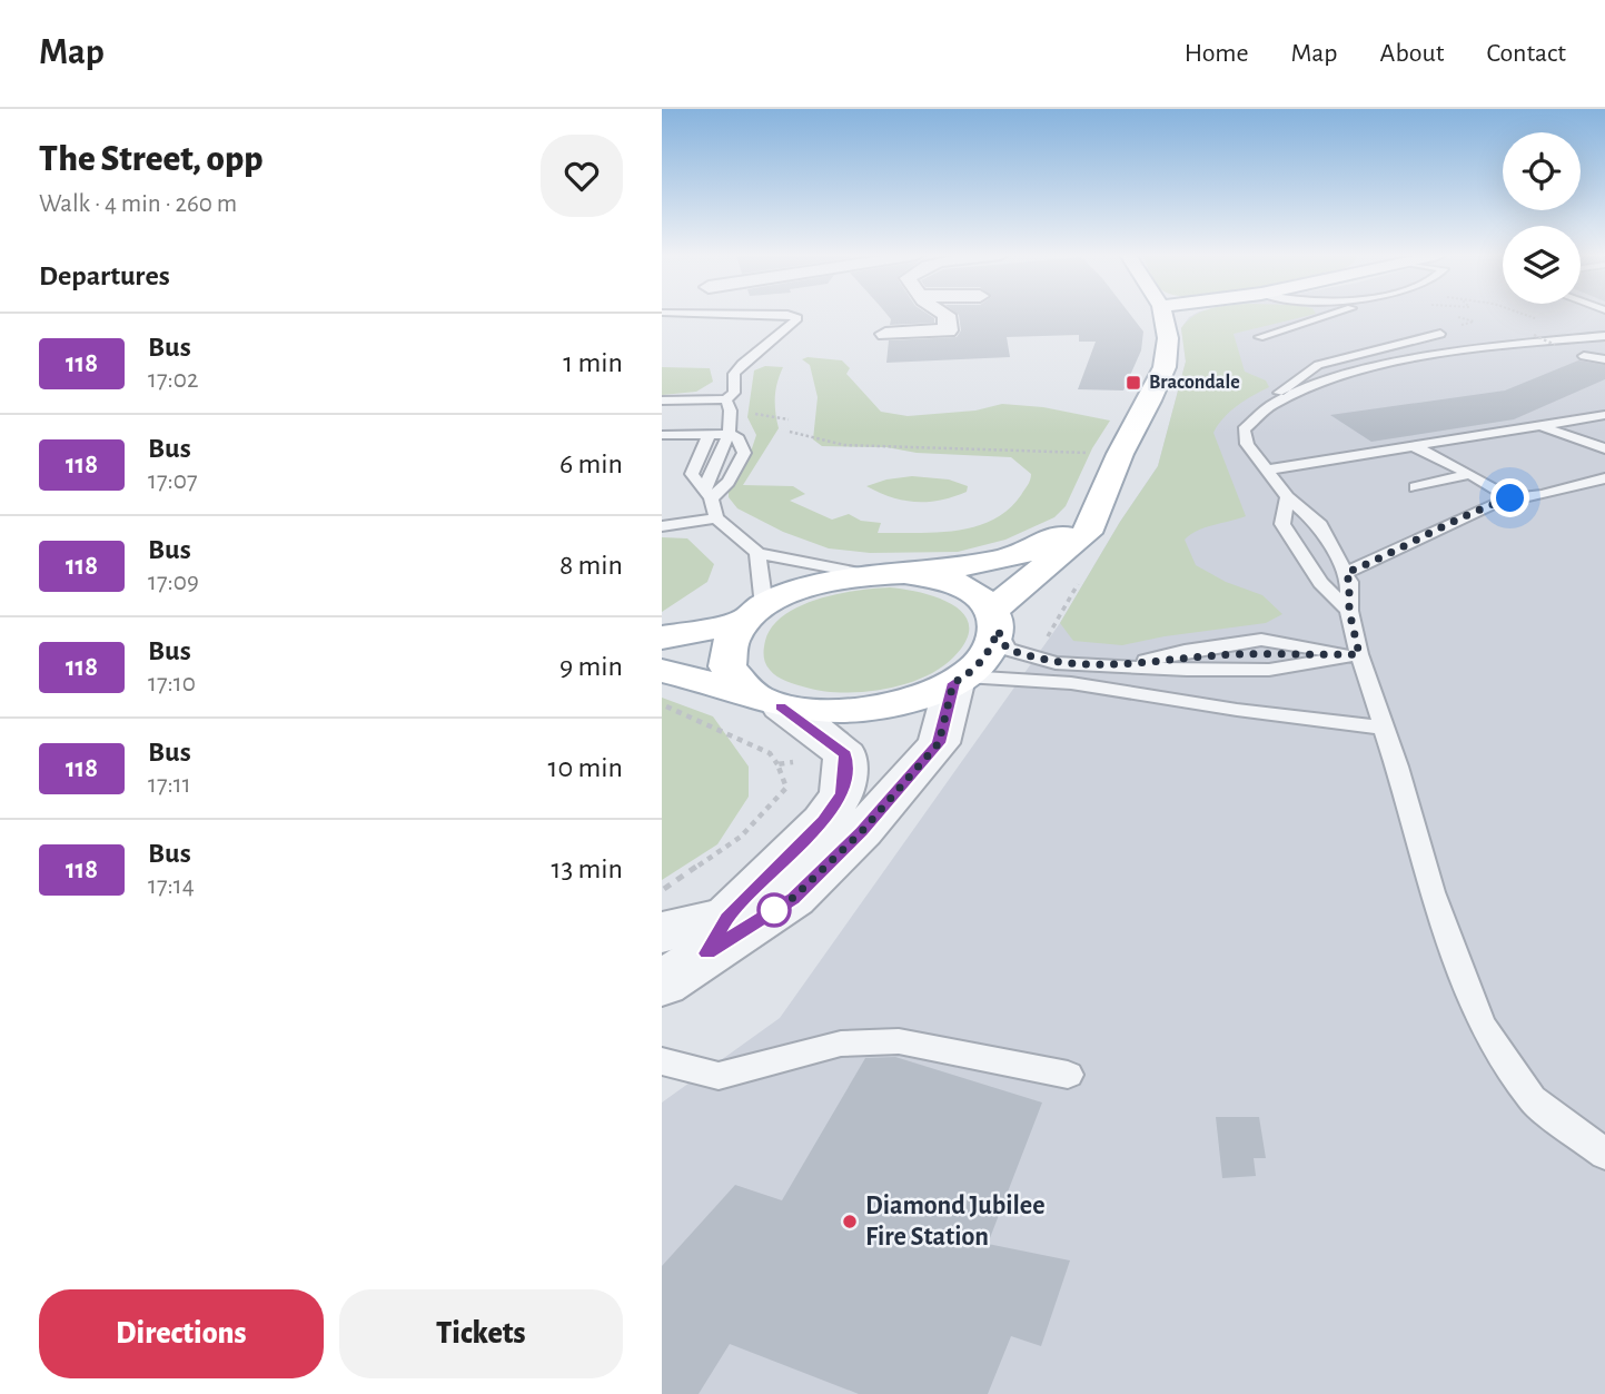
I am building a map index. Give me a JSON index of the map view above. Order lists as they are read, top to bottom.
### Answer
{
  "places": {
    "transit": ["Bracondale"],
    "other": ["Diamond Jubilee Fire Station"]
  },
  "lines": ["bus line 118"],
  "page": {
    "header": "Map",
    "nav": [
      "Home",
      "Map",
      "About",
      "Contact"
    ],
    "heading": [
      ["The Street, opp", "Walk · 4 min · 260 m"],
      "Departures"
    ],
    "list": [
      {
        "mark": "118",
        "name": "Bus",
        "note": "17:02",
        "value": "1 min"
      },
      {
        "mark": "118",
        "name": "Bus",
        "note": "17:07",
        "value": "6 min"
      },
      {
        "mark": "118",
        "name": "Bus",
        "note": "17:09",
        "value": "8 min"
      },
      {
        "mark": "118",
        "name": "Bus",
        "note": "17:10",
        "value": "9 min"
      },
      {
        "mark": "118",
        "name": "Bus",
        "note": "17:11",
        "value": "10 min"
      },
      {
        "mark": "118",
        "name": "Bus",
        "note": "17:14",
        "value": "13 min"
      }
    ],
    "buttons": ["Directions", "Tickets"]
  }
}
